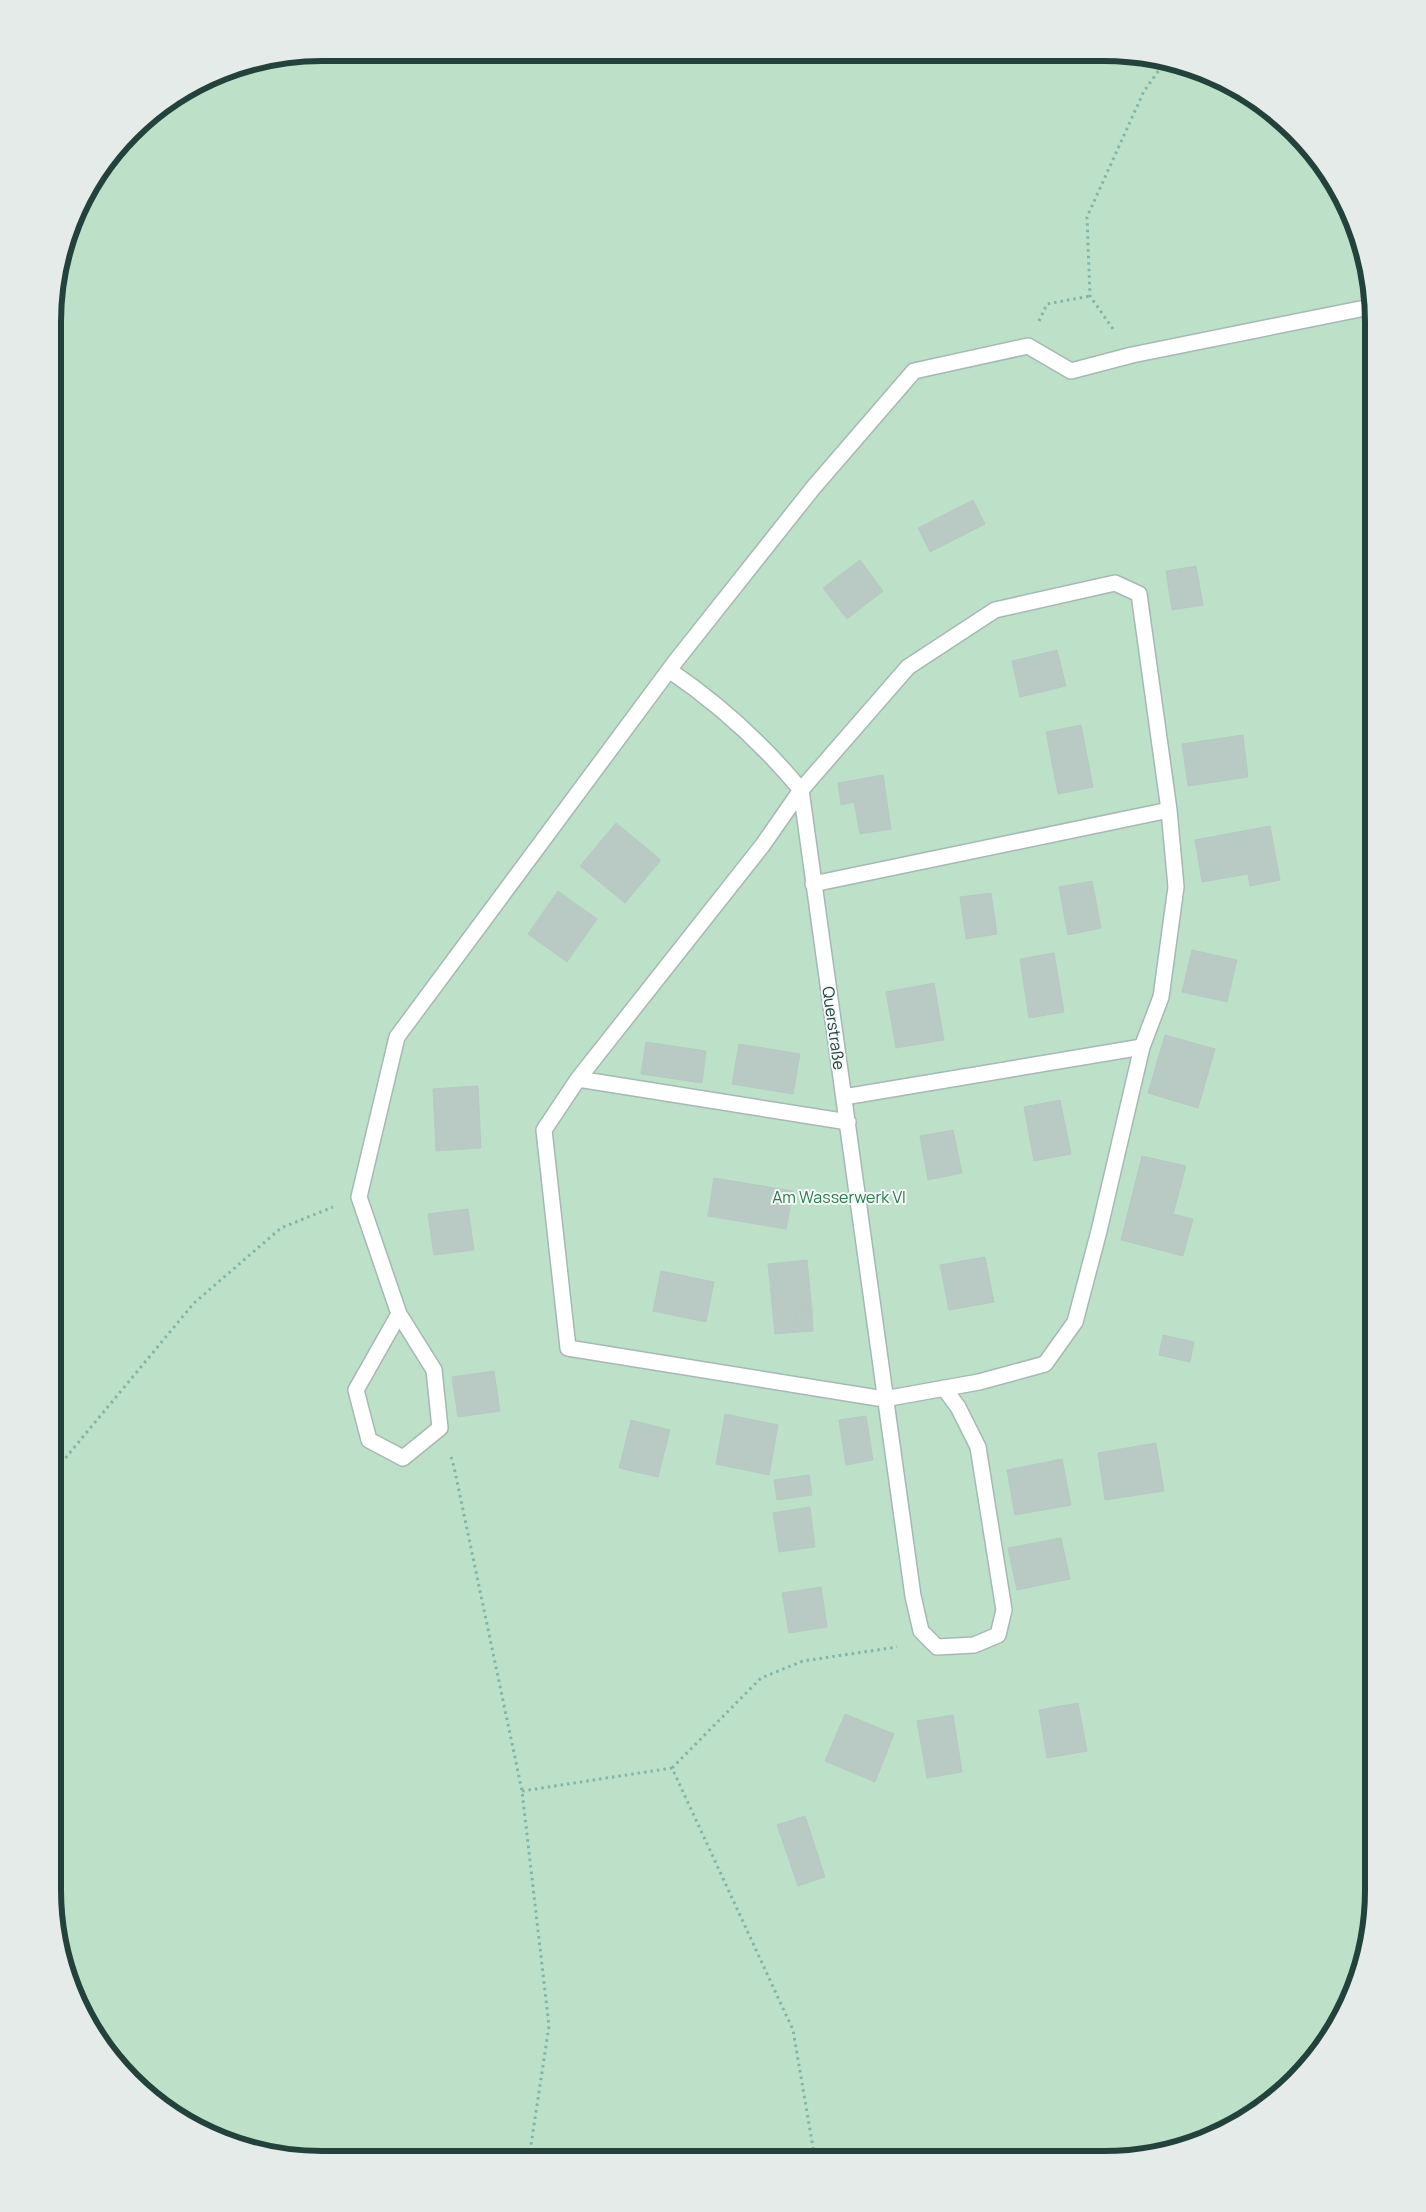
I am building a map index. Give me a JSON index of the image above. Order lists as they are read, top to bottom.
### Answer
{
  "streets": {
    "lane": ["Querstraße"]
  },
  "parks": ["Am Wasserwerk VI"]
}
